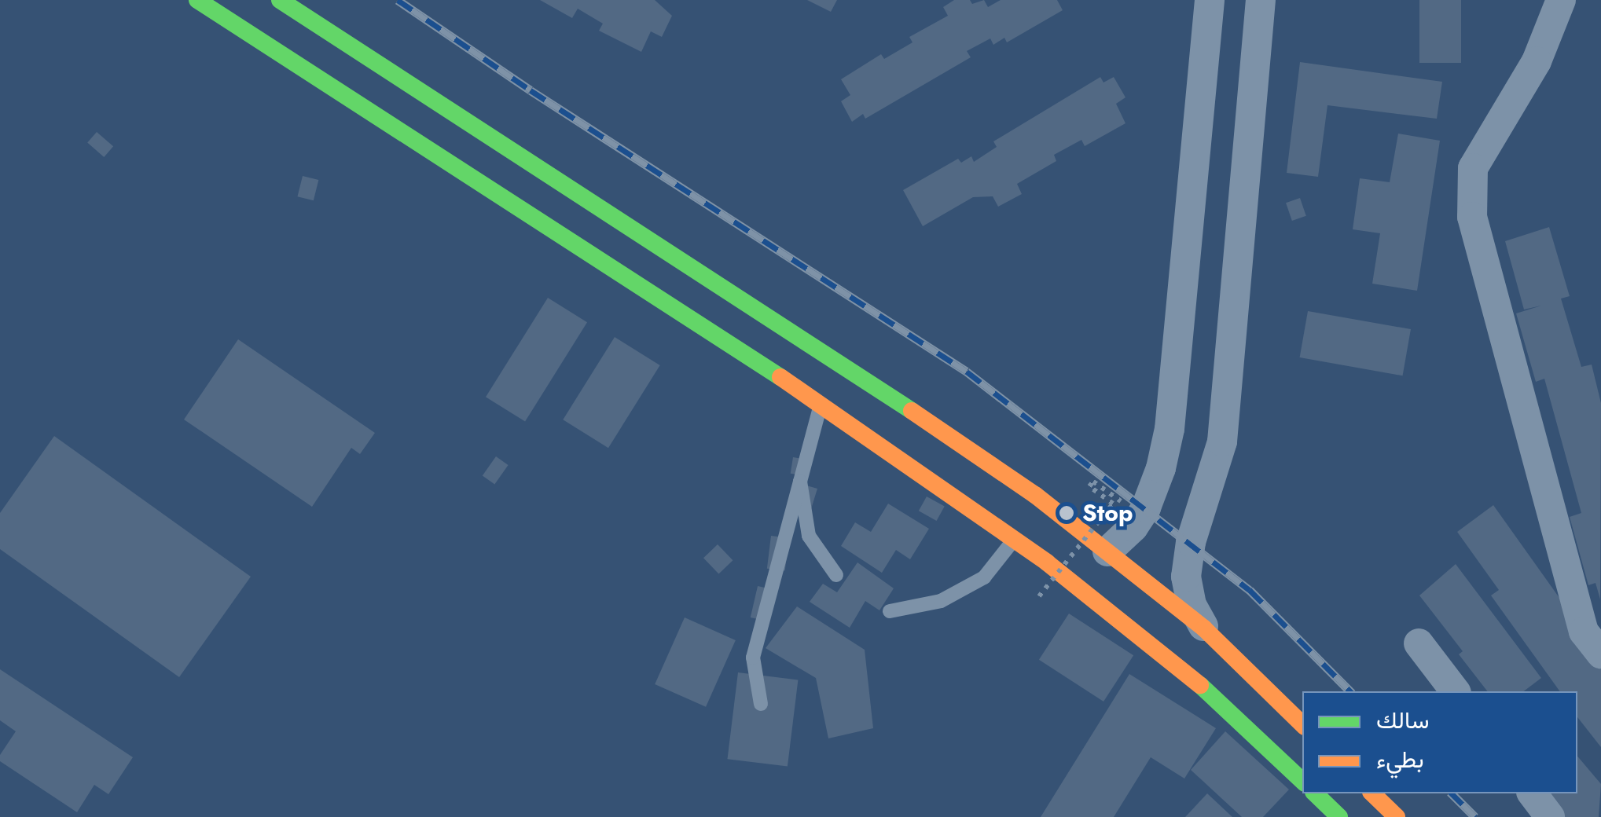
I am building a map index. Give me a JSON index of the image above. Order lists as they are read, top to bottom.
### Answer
{
  "places": ["Stop"],
  "legend": ["سالك", "بطيء"]
}
